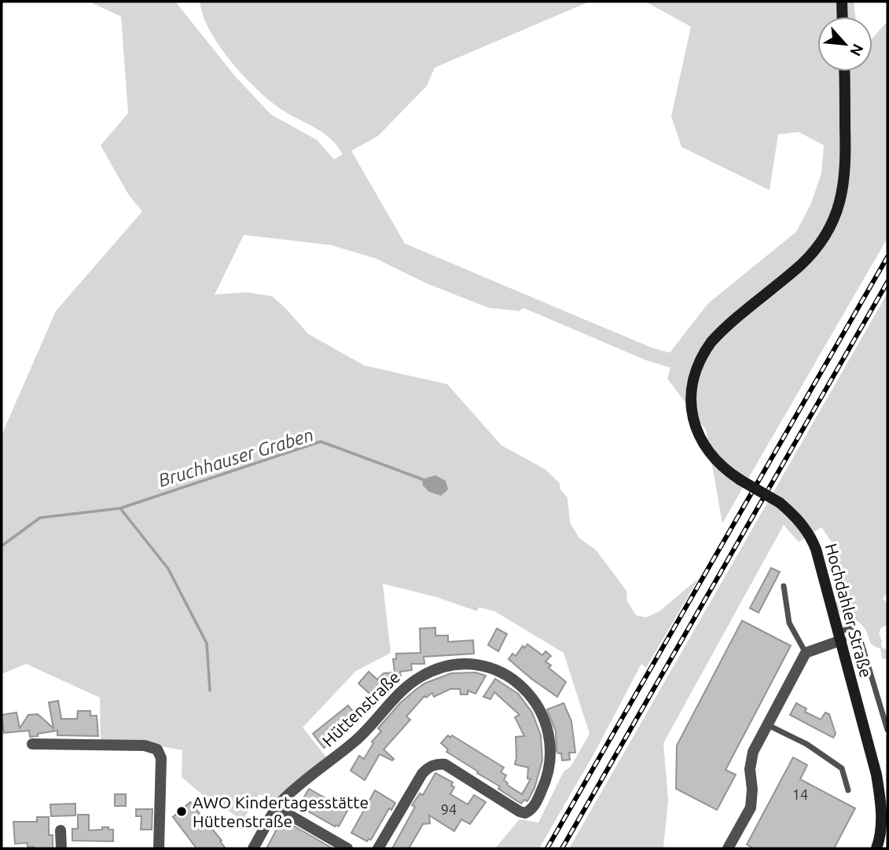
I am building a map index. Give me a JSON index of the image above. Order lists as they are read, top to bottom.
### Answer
{
  "streets": {
    "main road": ["Hochdahler Straße"],
    "street": ["Hüttenstraße"]
  },
  "water": ["Bruchhauser Graben"],
  "places": ["AWO Kindertagesstätte Hüttenstraße"],
  "house_numbers": ["14", "94"],
  "north": "bottom right"
}
